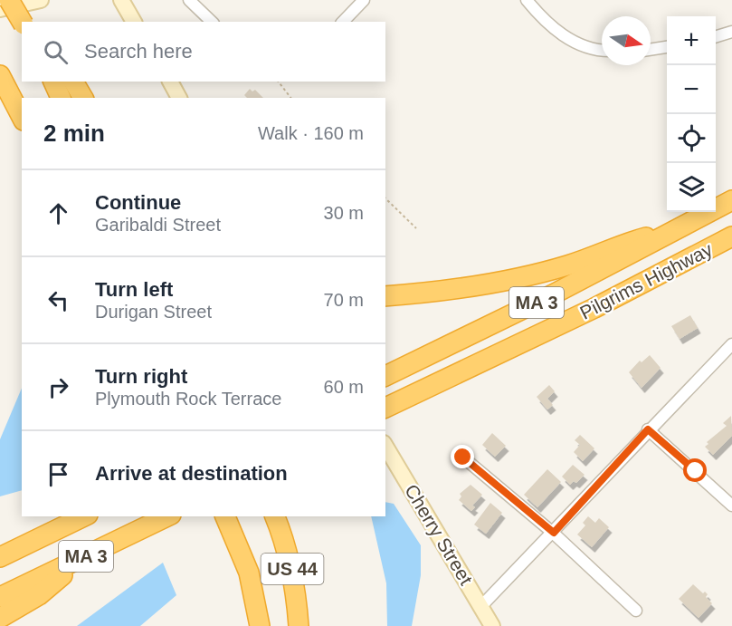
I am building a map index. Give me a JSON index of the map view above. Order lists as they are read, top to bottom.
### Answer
{
  "streets": {
    "highway": ["Pilgrims Highway", "MA 3", "US 44"],
    "main road": ["Cherry Street"]
  },
  "north": "right",
  "page": {
    "map_buttons": ["+", "−"],
    "search": "Search here",
    "heading": ["2 min", "Walk · 160 m"],
    "list": [
      ["Continue", "Garibaldi Street", "30 m"],
      ["Turn left", "Durigan Street", "70 m"],
      ["Turn right", "Plymouth Rock Terrace", "60 m"],
      "Arrive at destination"
    ]
  }
}
